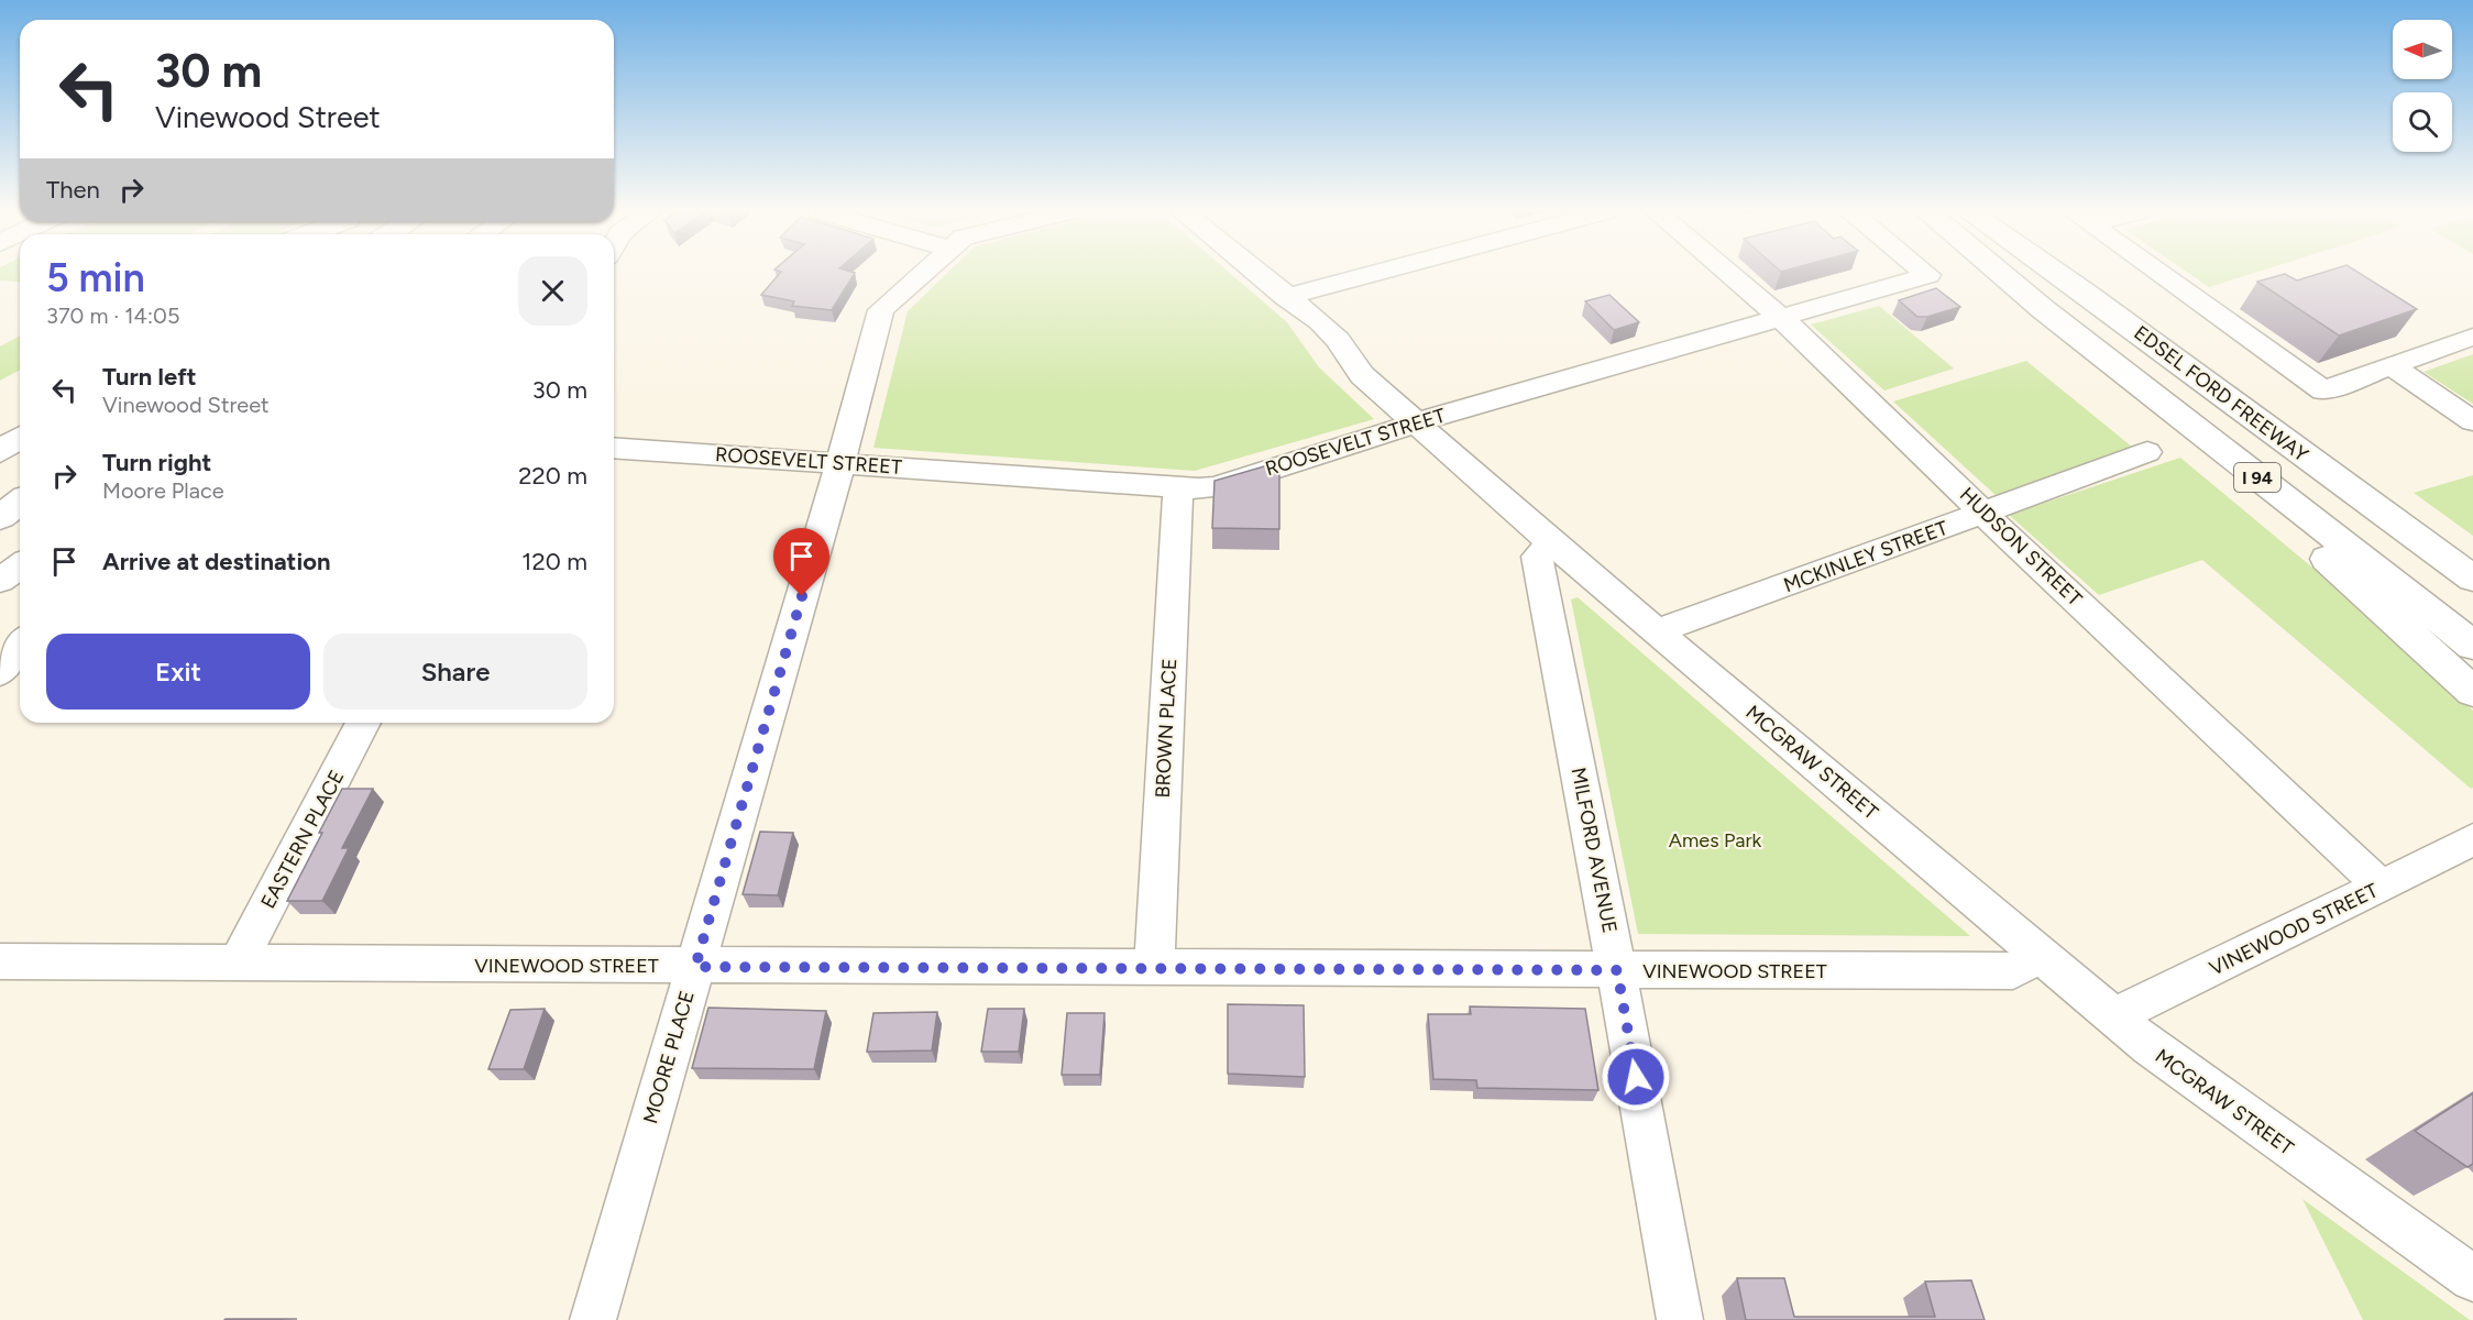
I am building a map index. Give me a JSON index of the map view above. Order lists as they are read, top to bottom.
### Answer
{
  "streets": {
    "main road": ["EDSEL FORD FREEWAY", "I 94"],
    "street": [
      "ROOSEVELT STREET",
      "HUDSON STREET",
      "MCKINLEY STREET",
      "BROWN PLACE",
      "MCGRAW STREET",
      "EASTERN PLACE",
      "MILFORD AVENUE",
      "VINEWOOD STREET",
      "MOORE PLACE"
    ]
  },
  "crossings": [
    ["ROOSEVELT STREET", "HUDSON STREET"],
    ["ROOSEVELT STREET", "BROWN PLACE"],
    ["ROOSEVELT STREET", "MCGRAW STREET"],
    ["ROOSEVELT STREET", "MOORE PLACE"],
    ["HUDSON STREET", "MCKINLEY STREET"],
    ["HUDSON STREET", "VINEWOOD STREET"],
    ["MCKINLEY STREET", "MCGRAW STREET"],
    ["BROWN PLACE", "VINEWOOD STREET"],
    ["MCGRAW STREET", "MILFORD AVENUE"],
    ["MCGRAW STREET", "VINEWOOD STREET"],
    ["EASTERN PLACE", "VINEWOOD STREET"],
    ["MILFORD AVENUE", "VINEWOOD STREET"],
    ["VINEWOOD STREET", "MOORE PLACE"]
  ],
  "parks": ["Ames Park"],
  "north": "left",
  "page": {
    "turn": ["30 m", "Vinewood Street"],
    "then": "Then",
    "heading": ["5 min", "370 m · 14:05"],
    "list": [
      {
        "name": "Turn left",
        "note": "Vinewood Street",
        "value": "30 m"
      },
      {
        "name": "Turn right",
        "note": "Moore Place",
        "value": "220 m"
      },
      {
        "name": "Arrive at destination",
        "value": "120 m"
      }
    ],
    "buttons": ["Exit", "Share"]
  }
}
